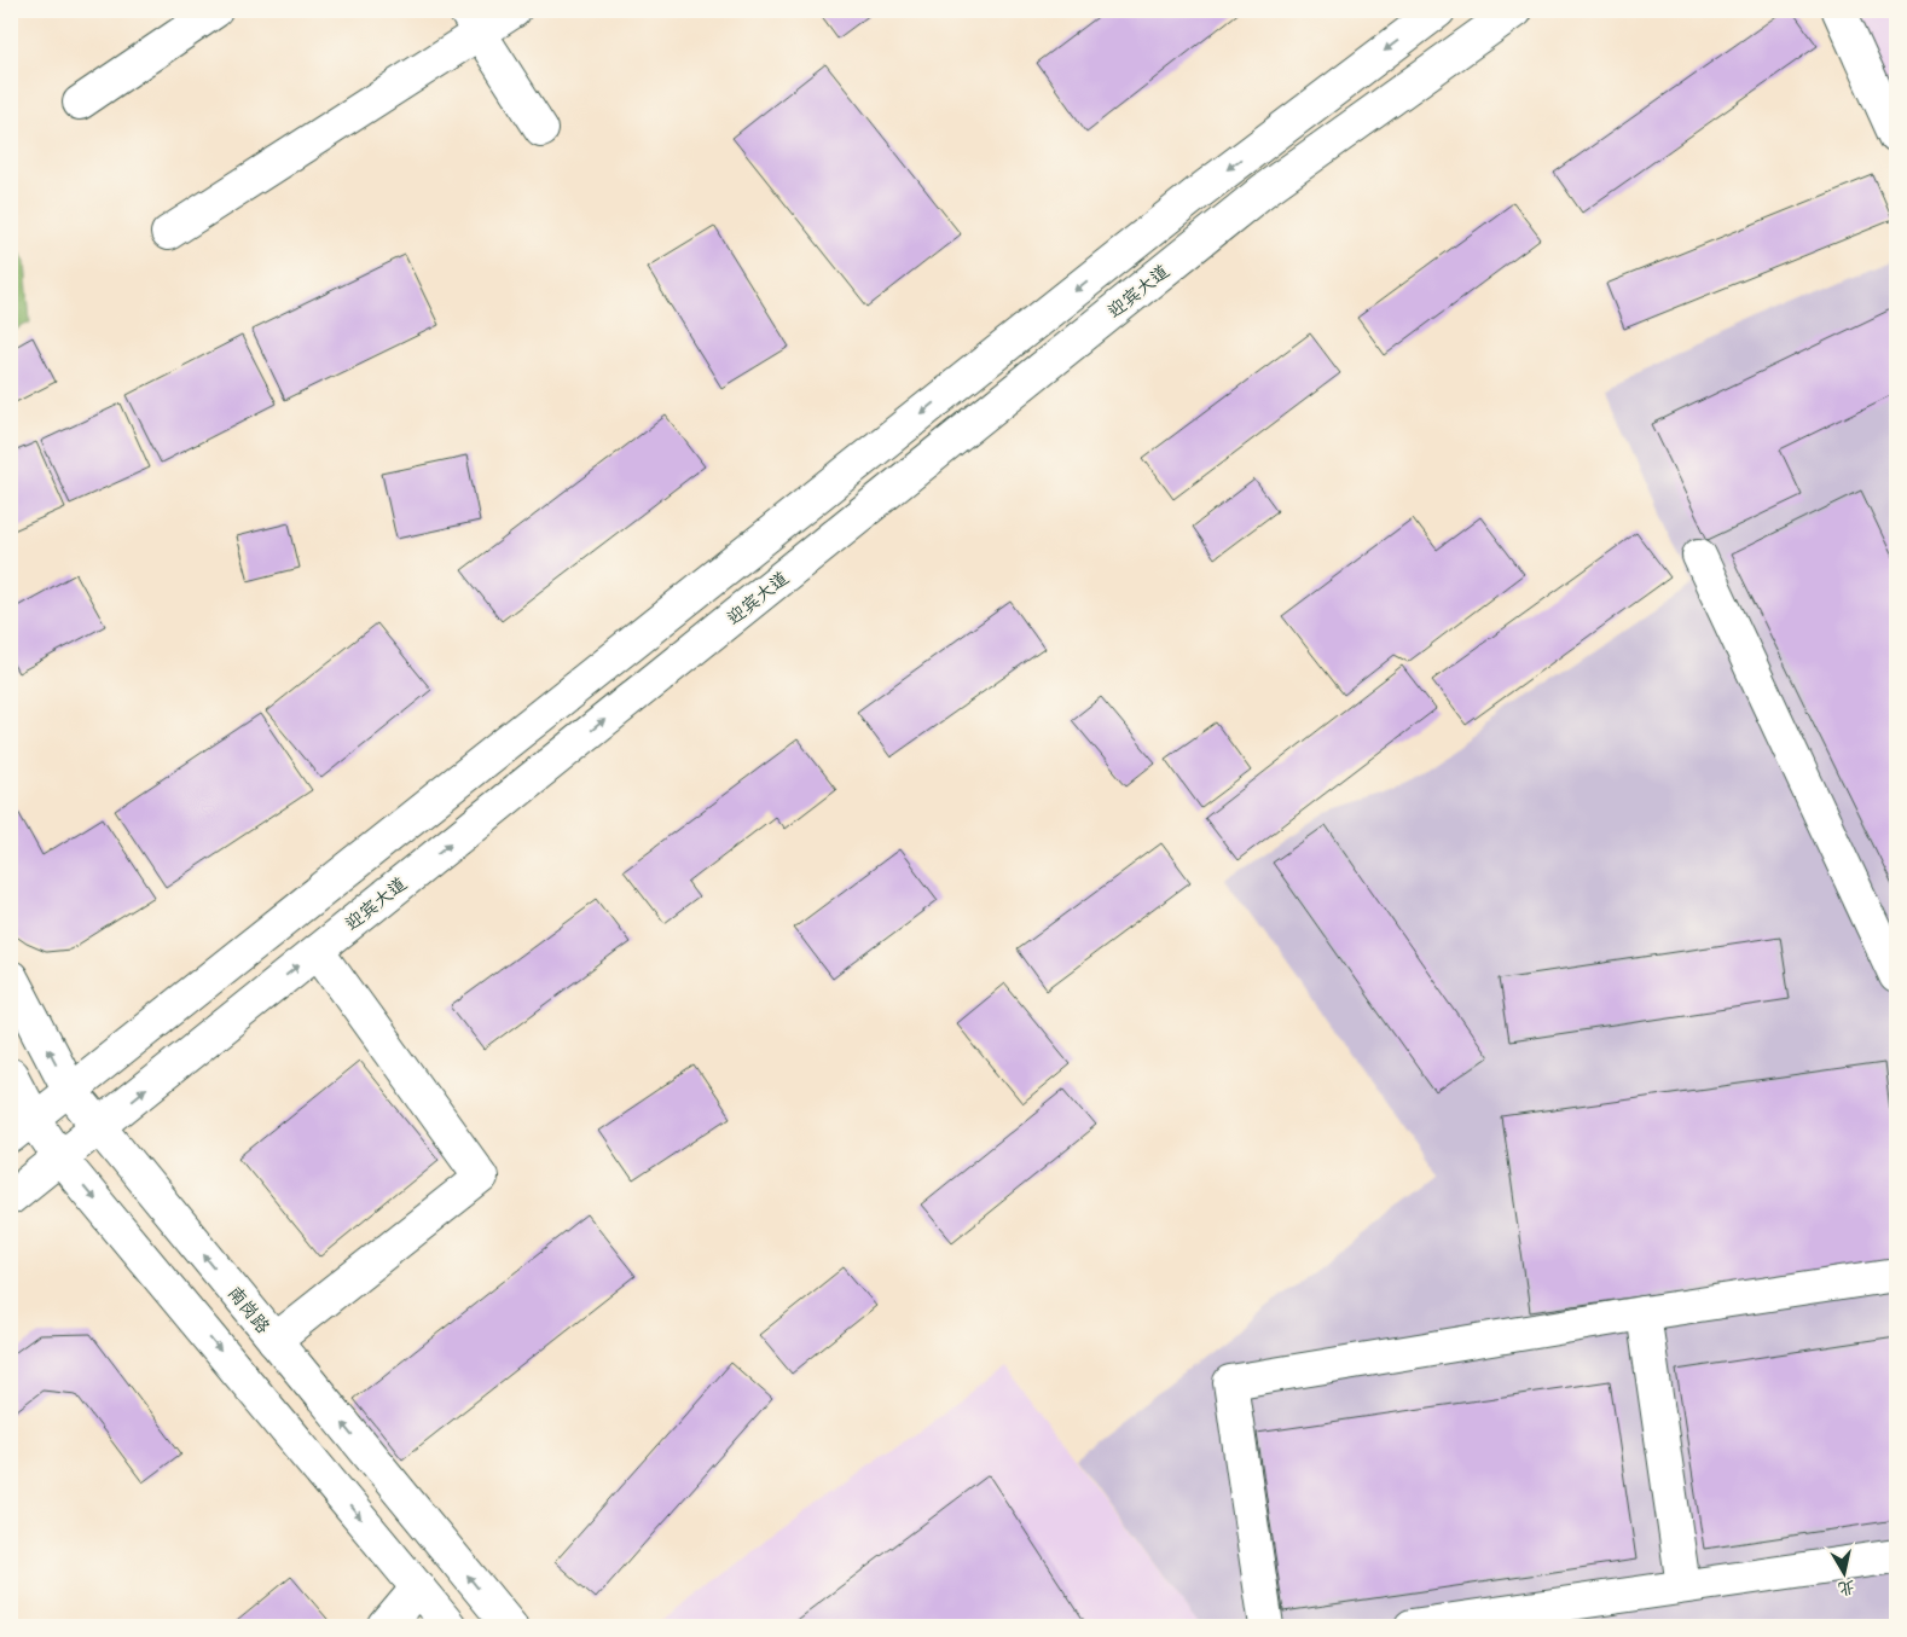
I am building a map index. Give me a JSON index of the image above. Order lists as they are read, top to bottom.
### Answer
{
  "streets": {
    "main road": ["迎宾大道", "南岗路"]
  },
  "crossings": [
    ["迎宾大道", "南岗路"]
  ],
  "north": "bottom"
}
